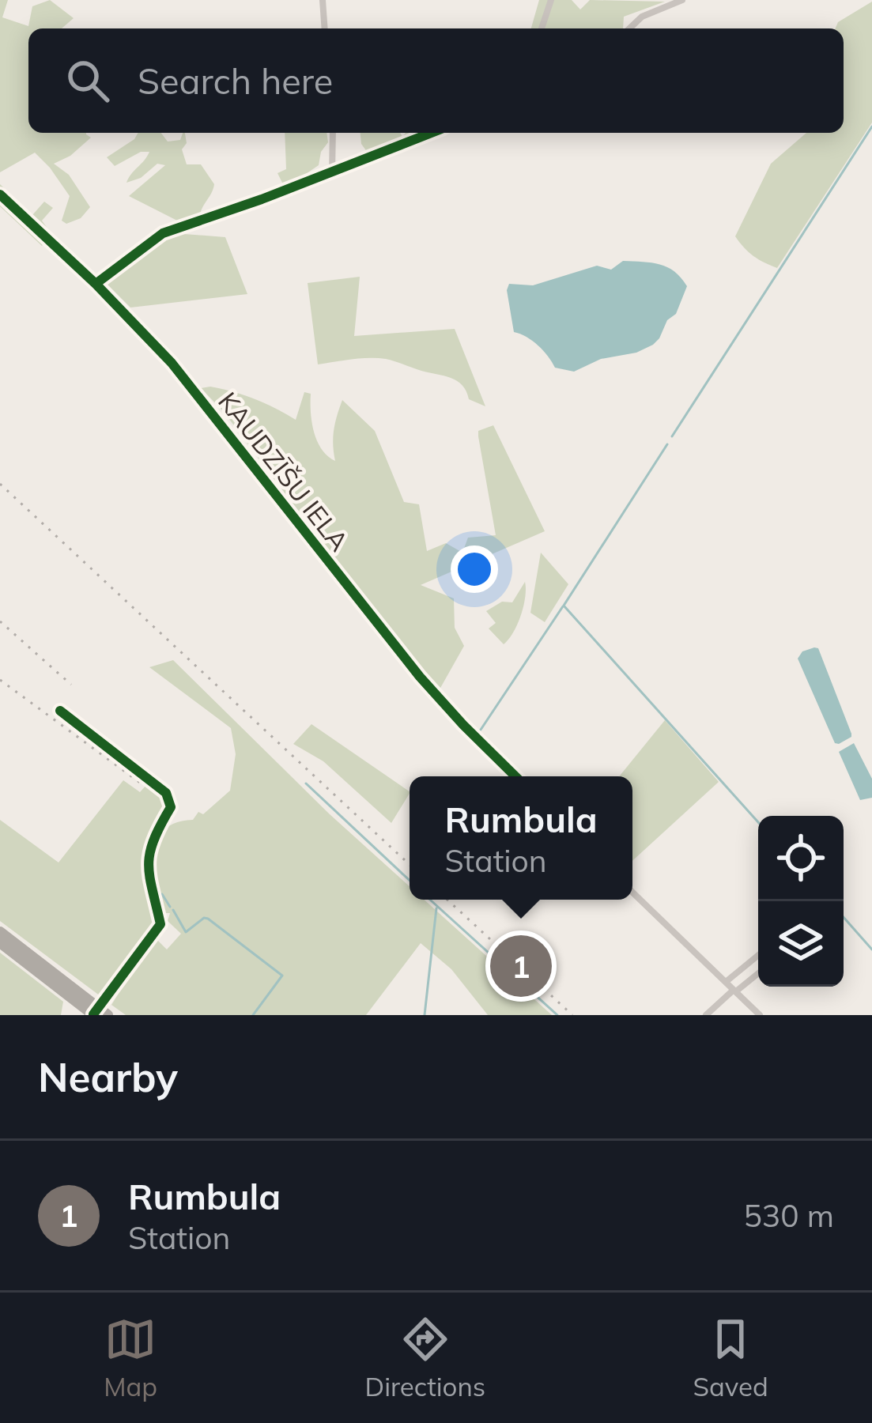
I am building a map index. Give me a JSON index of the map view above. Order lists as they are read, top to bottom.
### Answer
{
  "streets": {
    "street": ["KAUDZĪŠU IELA"]
  },
  "page": {
    "search": "Search here",
    "popup": ["Rumbula", "Station"],
    "pins": "1",
    "heading": "Nearby",
    "list": [
      {
        "mark": "1",
        "name": "Rumbula",
        "note": "Station",
        "value": "530 m"
      }
    ],
    "nav": ["Map", "Directions", "Saved"]
  }
}
